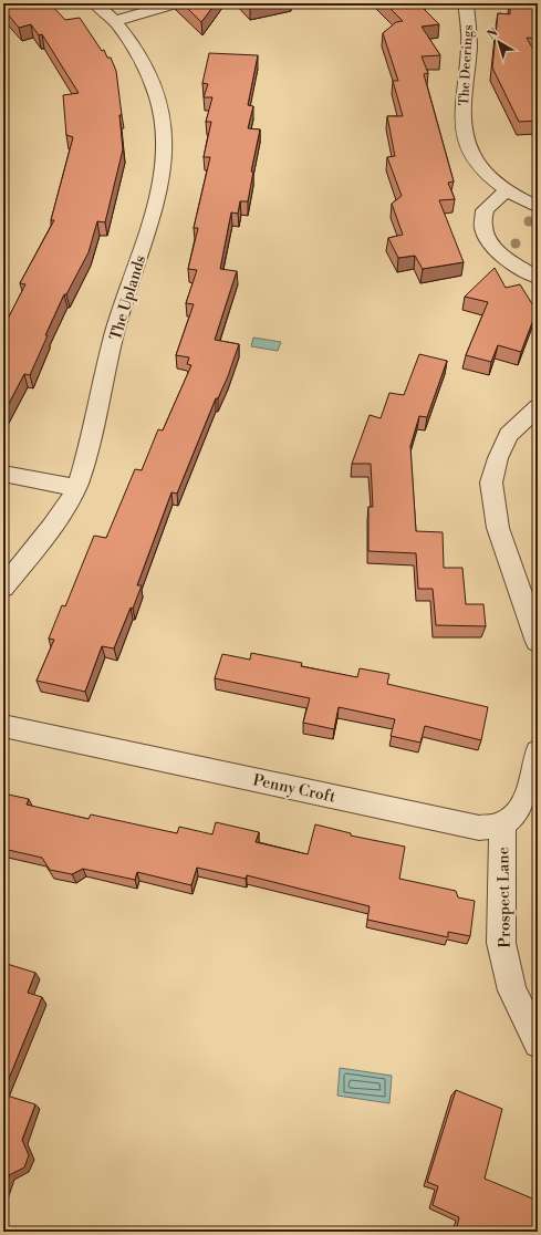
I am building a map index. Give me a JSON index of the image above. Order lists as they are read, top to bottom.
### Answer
{
  "streets": {
    "street": [
      "The Deerings",
      "The Uplands",
      "Penny Croft",
      "Prospect Lane"
    ]
  },
  "crossings": [
    ["Penny Croft", "Prospect Lane"]
  ],
  "north": "top left"
}
